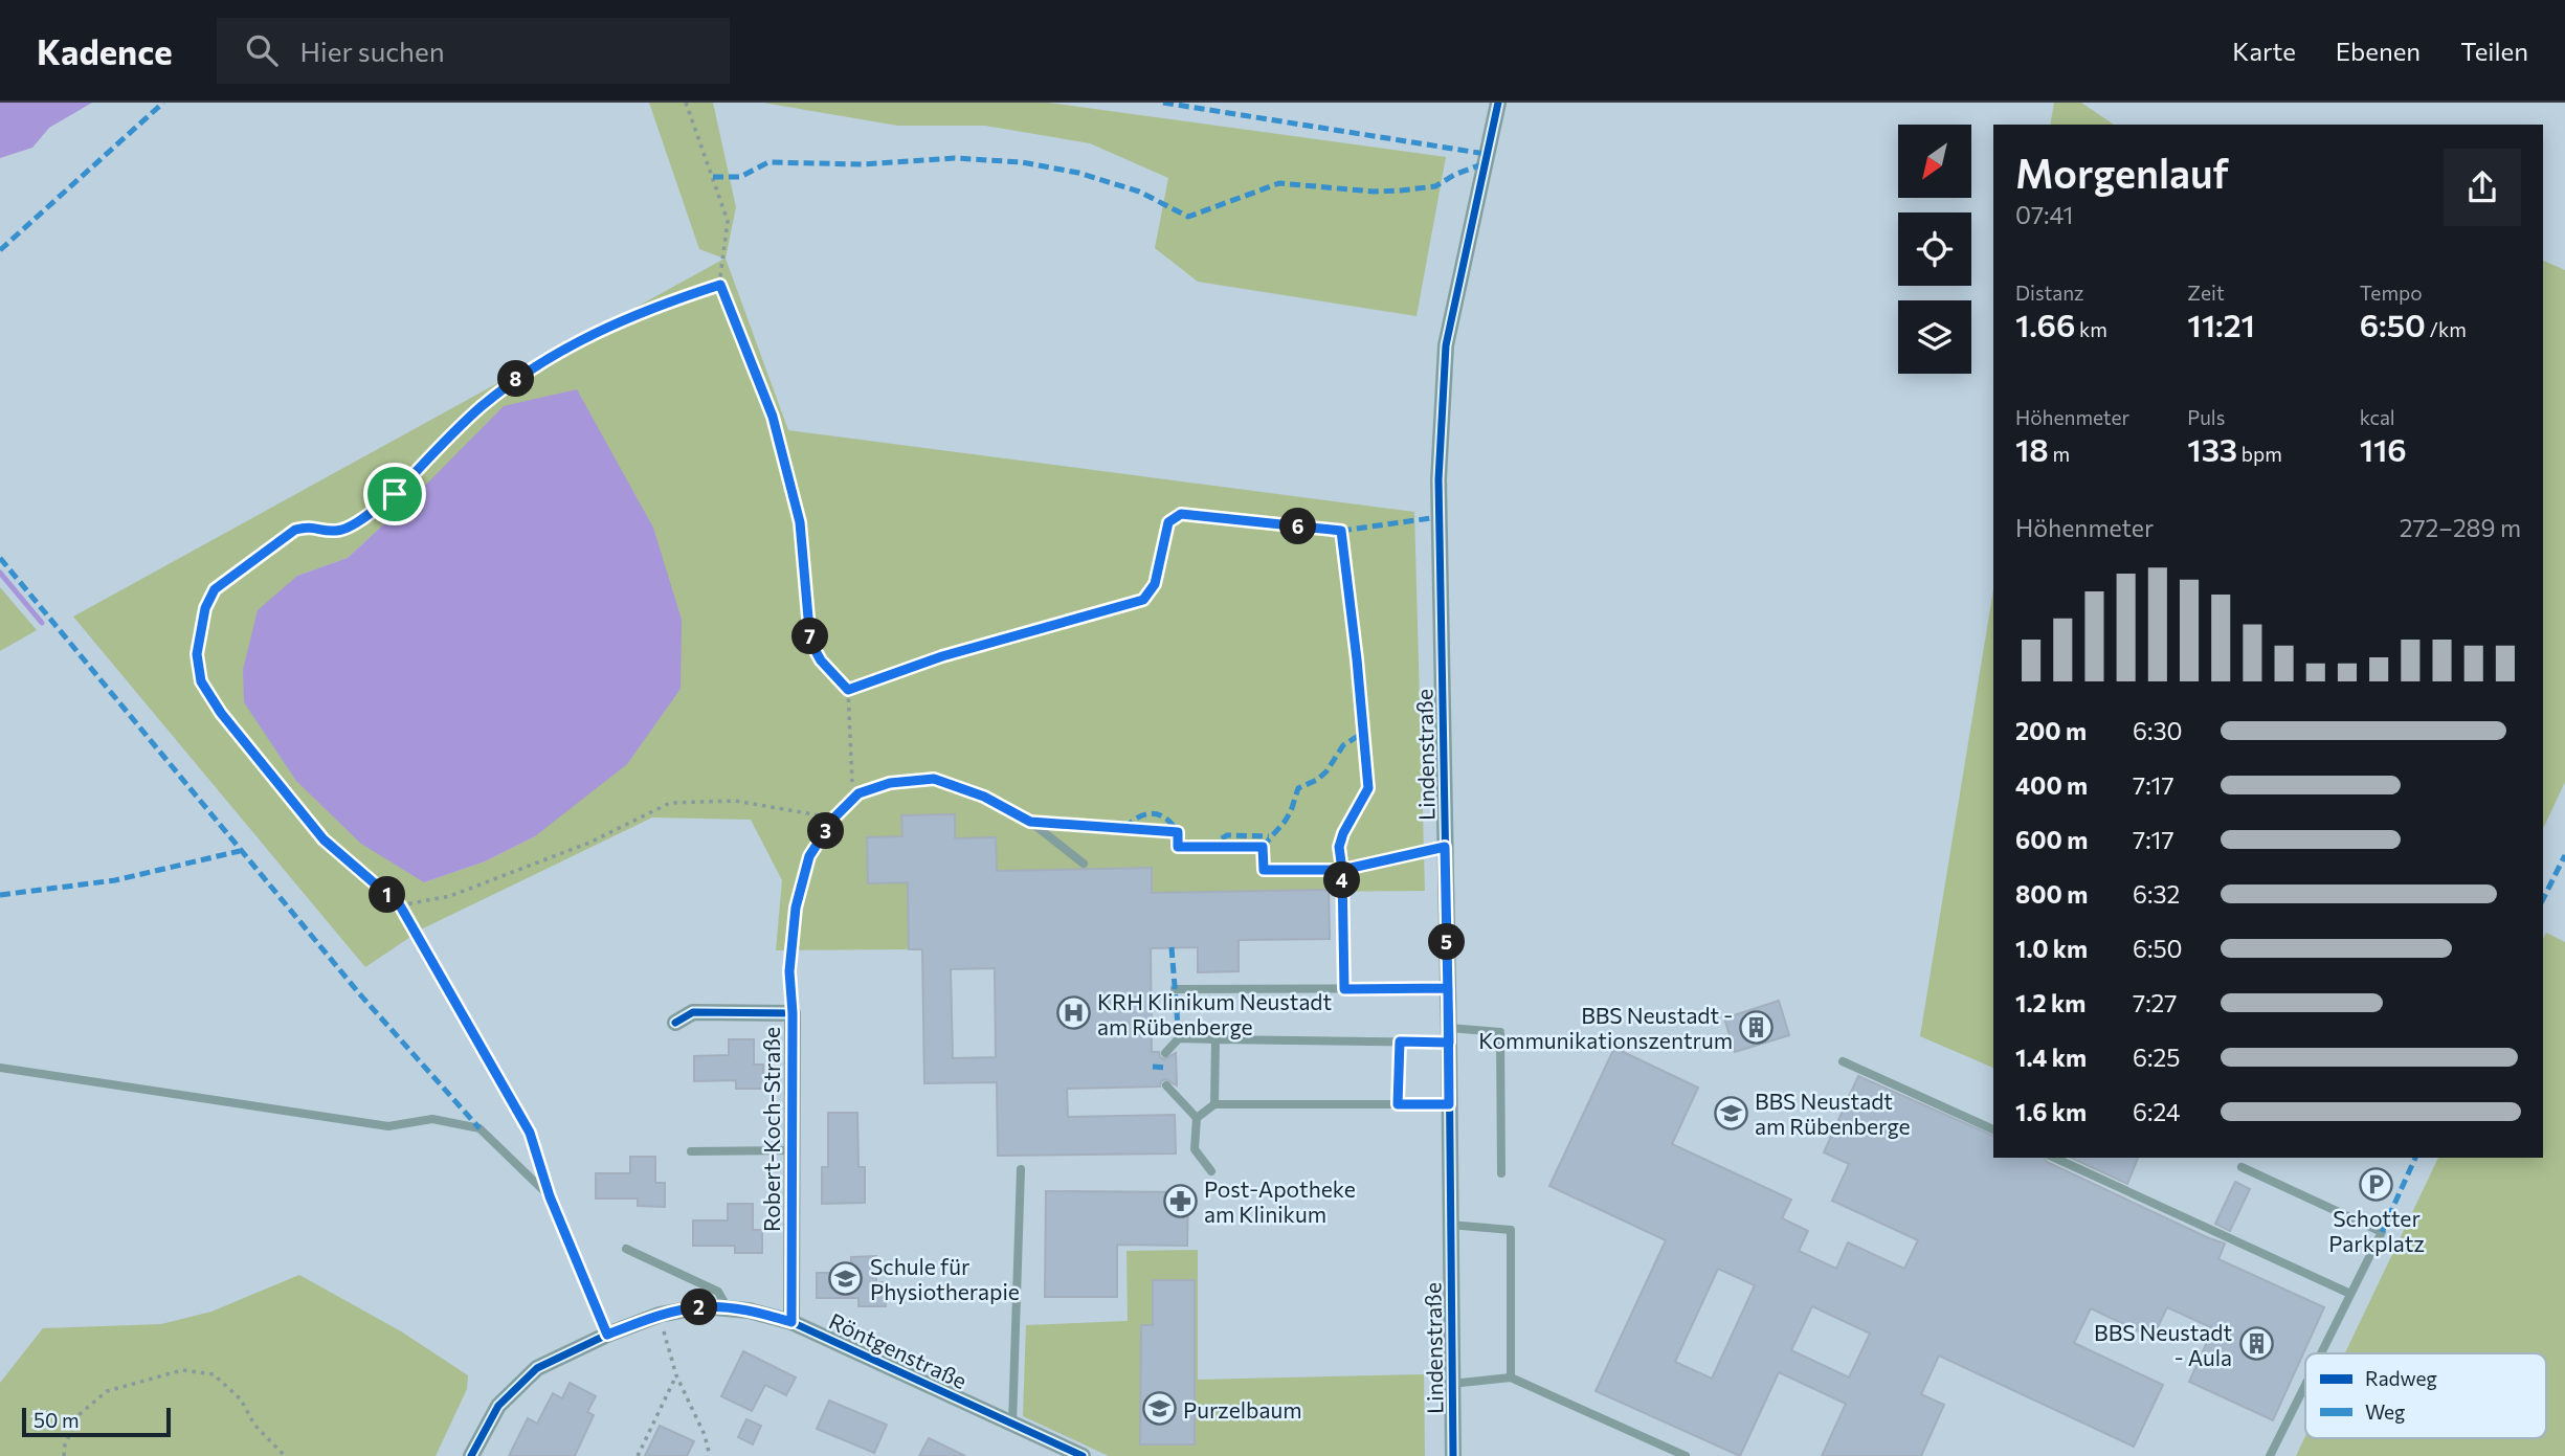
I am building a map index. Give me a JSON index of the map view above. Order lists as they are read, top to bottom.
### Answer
{
  "streets": {
    "street": ["Lindenstraße", "Robert-Koch-Straße", "Röntgenstraße"]
  },
  "crossings": [
    ["Robert-Koch-Straße", "Röntgenstraße"]
  ],
  "places": {
    "hospital": ["KRH Klinikum Neustadt am Rübenberge"],
    "building": ["BBS Neustadt - Kommunikationszentrum", "BBS Neustadt - Aula"],
    "school or university": ["BBS Neustadt am Rübenberge", "Schule für Physiotherapie", "Purzelbaum"],
    "parking": ["Schotter Parkplatz"],
    "pharmacy": ["Post-Apotheke am Klinikum"]
  },
  "legend": ["Radweg", "Weg"],
  "scale_bar": "50 m",
  "north": "bottom left",
  "page": {
    "header": "Kadence",
    "search": "Hier suchen",
    "nav": ["Karte", "Ebenen", "Teilen"],
    "heading": ["Morgenlauf", "07:41"],
    "stats": [
      ["Distanz", "1.66 km"],
      ["Zeit", "11:21"],
      ["Tempo", "6:50 /km"],
      ["Höhenmeter", "18 m"],
      ["Puls", "133 bpm"],
      ["kcal", "116"]
    ],
    "pins": [
      "8",
      "6",
      "7",
      "3",
      "4",
      "1",
      "5",
      "2"
    ],
    "chart": ["Höhenmeter", "272–289 m"],
    "list": [
      {
        "name": "200 m",
        "note": "6:30"
      },
      {
        "name": "400 m",
        "note": "7:17"
      },
      {
        "name": "600 m",
        "note": "7:17"
      },
      {
        "name": "800 m",
        "note": "6:32"
      },
      {
        "name": "1.0 km",
        "note": "6:50"
      },
      {
        "name": "1.2 km",
        "note": "7:27"
      },
      {
        "name": "1.4 km",
        "note": "6:25"
      },
      {
        "name": "1.6 km",
        "note": "6:24"
      }
    ],
    "scale": "50 m"
  }
}
